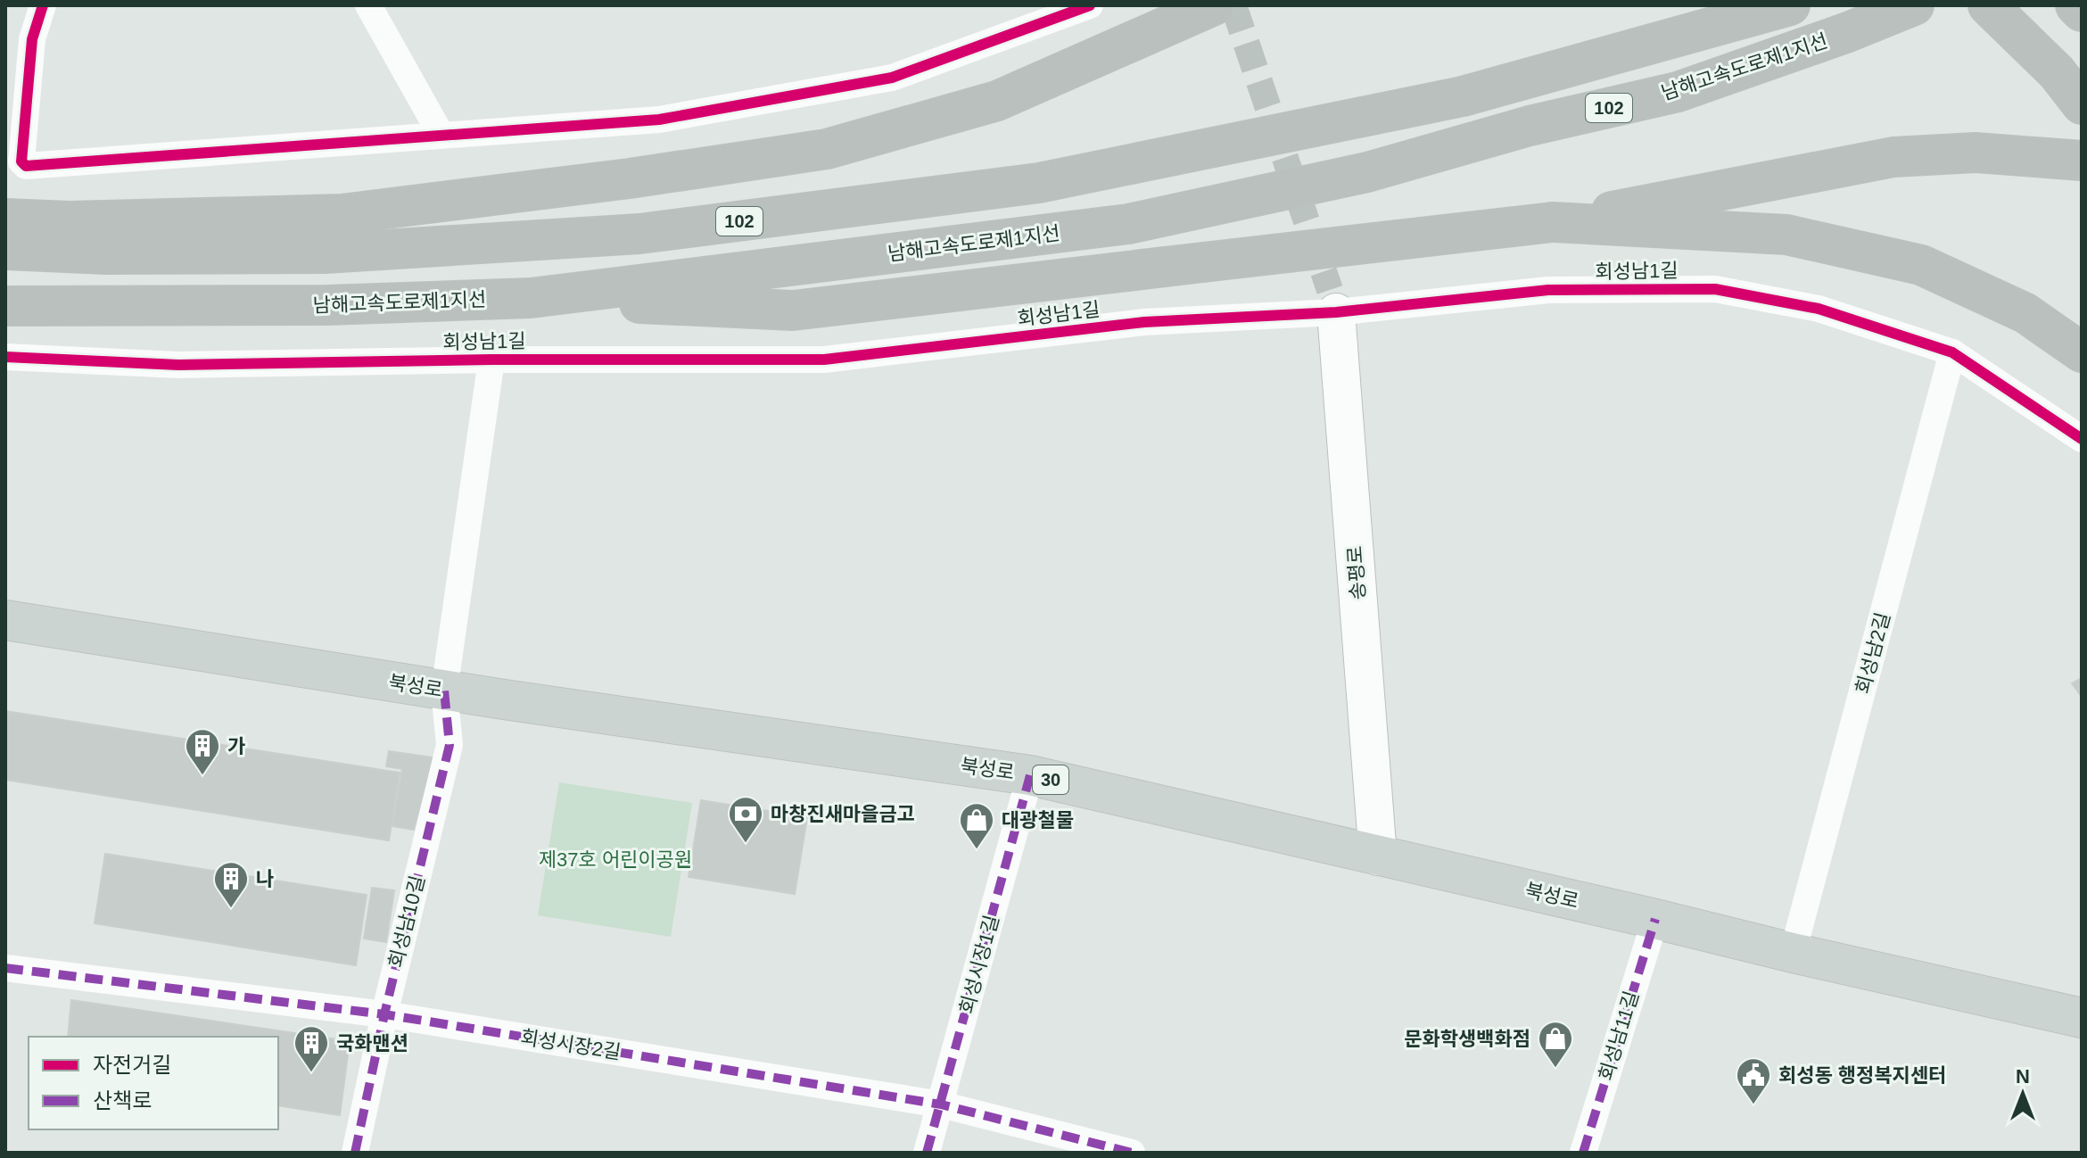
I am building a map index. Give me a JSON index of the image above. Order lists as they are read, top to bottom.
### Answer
{
  "streets": {
    "highway": ["남해고속도로제1지선", "102"],
    "main road": ["송평로", "북성로", "30"],
    "street": [
      "회성남1길",
      "회성남2길",
      "회성남10길",
      "회성시장1길",
      "회성남11길",
      "회성시장2길"
    ]
  },
  "crossings": [
    ["회성남1길", "송평로"],
    ["회성남1길", "회성남2길"],
    ["회성남1길", "회성남10길"],
    ["송평로", "북성로"],
    ["회성남2길", "북성로"],
    ["북성로", "회성남10길"],
    ["북성로", "회성시장1길"],
    ["북성로", "회성남11길"],
    ["회성남10길", "회성시장2길"],
    ["회성시장1길", "회성시장2길"]
  ],
  "parks": ["제37호 어린이공원"],
  "places": {
    "building": ["가", "나", "국화맨션"],
    "bank": ["마창진새마을금고"],
    "shop": ["대광철물", "문화학생백화점"],
    "public building": ["회성동 행정복지센터"]
  },
  "legend": ["자전거길", "산책로"],
  "north": "top"
}
